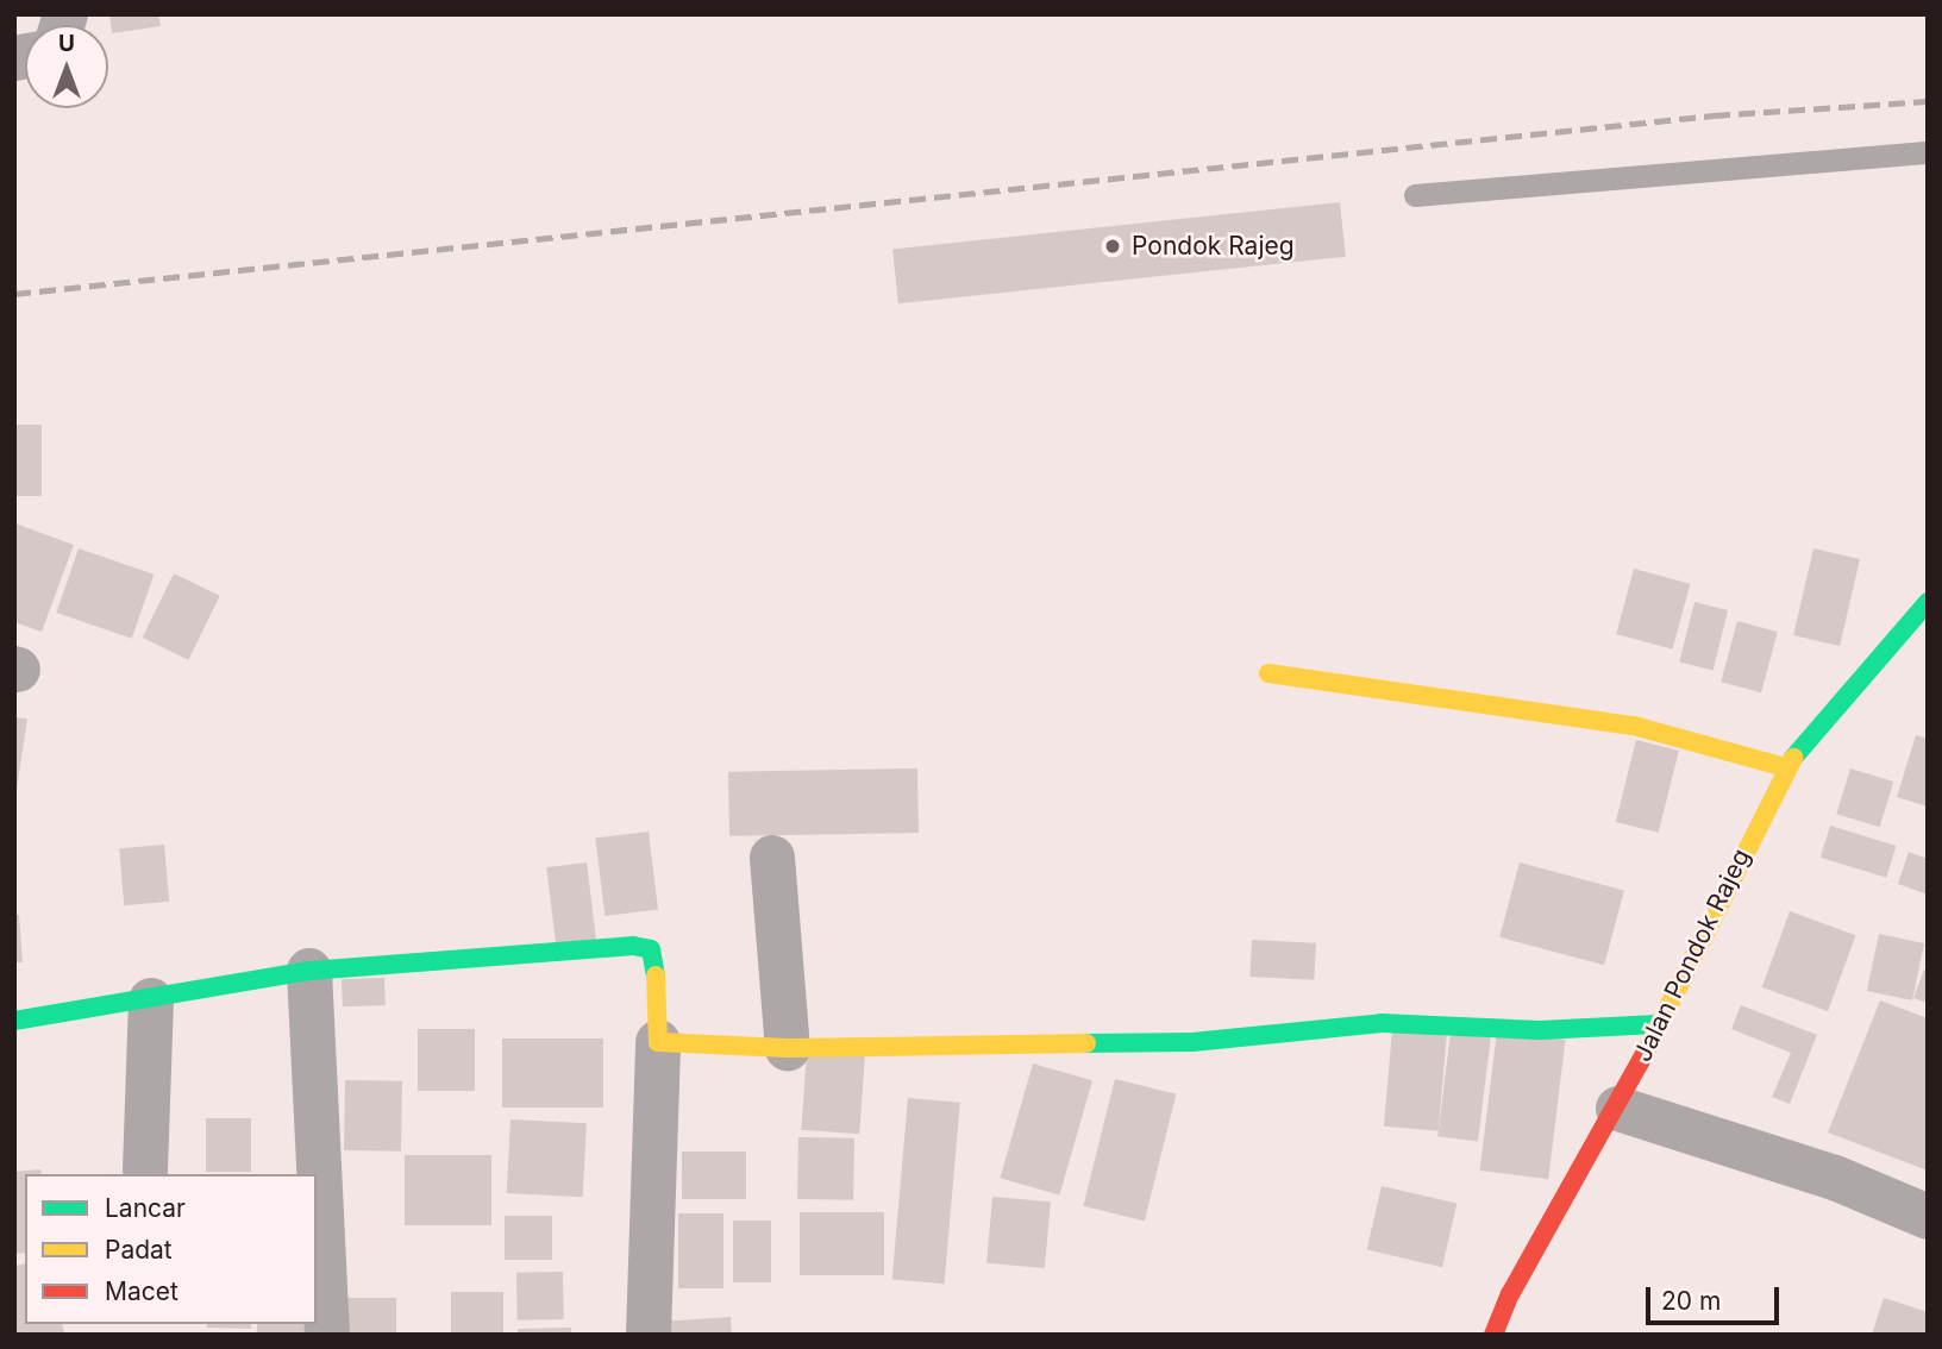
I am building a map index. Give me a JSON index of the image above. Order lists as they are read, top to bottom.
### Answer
{
  "streets": {
    "street": ["Jalan Pondok Rajeg"]
  },
  "places": ["Pondok Rajeg"],
  "legend": ["Lancar", "Padat", "Macet"],
  "scale_bar": "20 m",
  "north": "top"
}
